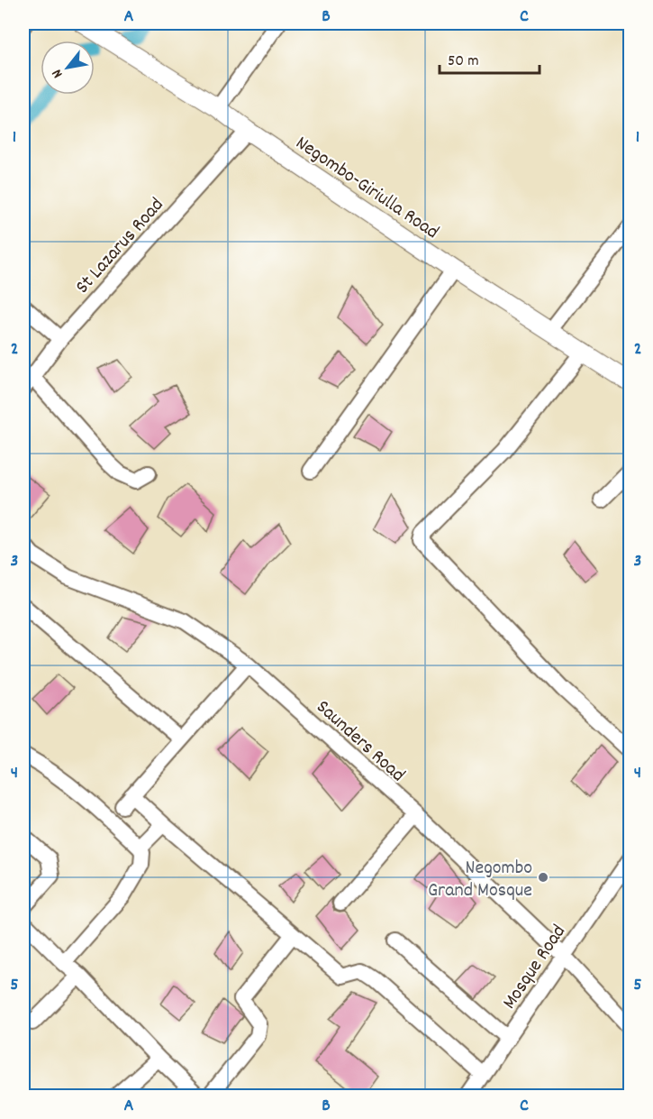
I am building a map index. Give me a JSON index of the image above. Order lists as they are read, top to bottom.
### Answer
{
  "streets": {
    "main road": ["Negombo-Giriulla Road"],
    "street": ["St Lazarus Road", "Saunders Road", "Mosque Road"]
  },
  "crossings": [
    ["Negombo-Giriulla Road", "St Lazarus Road"],
    ["Saunders Road", "Mosque Road"]
  ],
  "places": ["Negombo Grand Mosque"],
  "scale_bar": "50 m",
  "north": "bottom left",
  "grid": {
    "columns": ["A", "B", "C"],
    "rows": [
      "1",
      "2",
      "3",
      "4",
      "5"
    ]
  }
}
